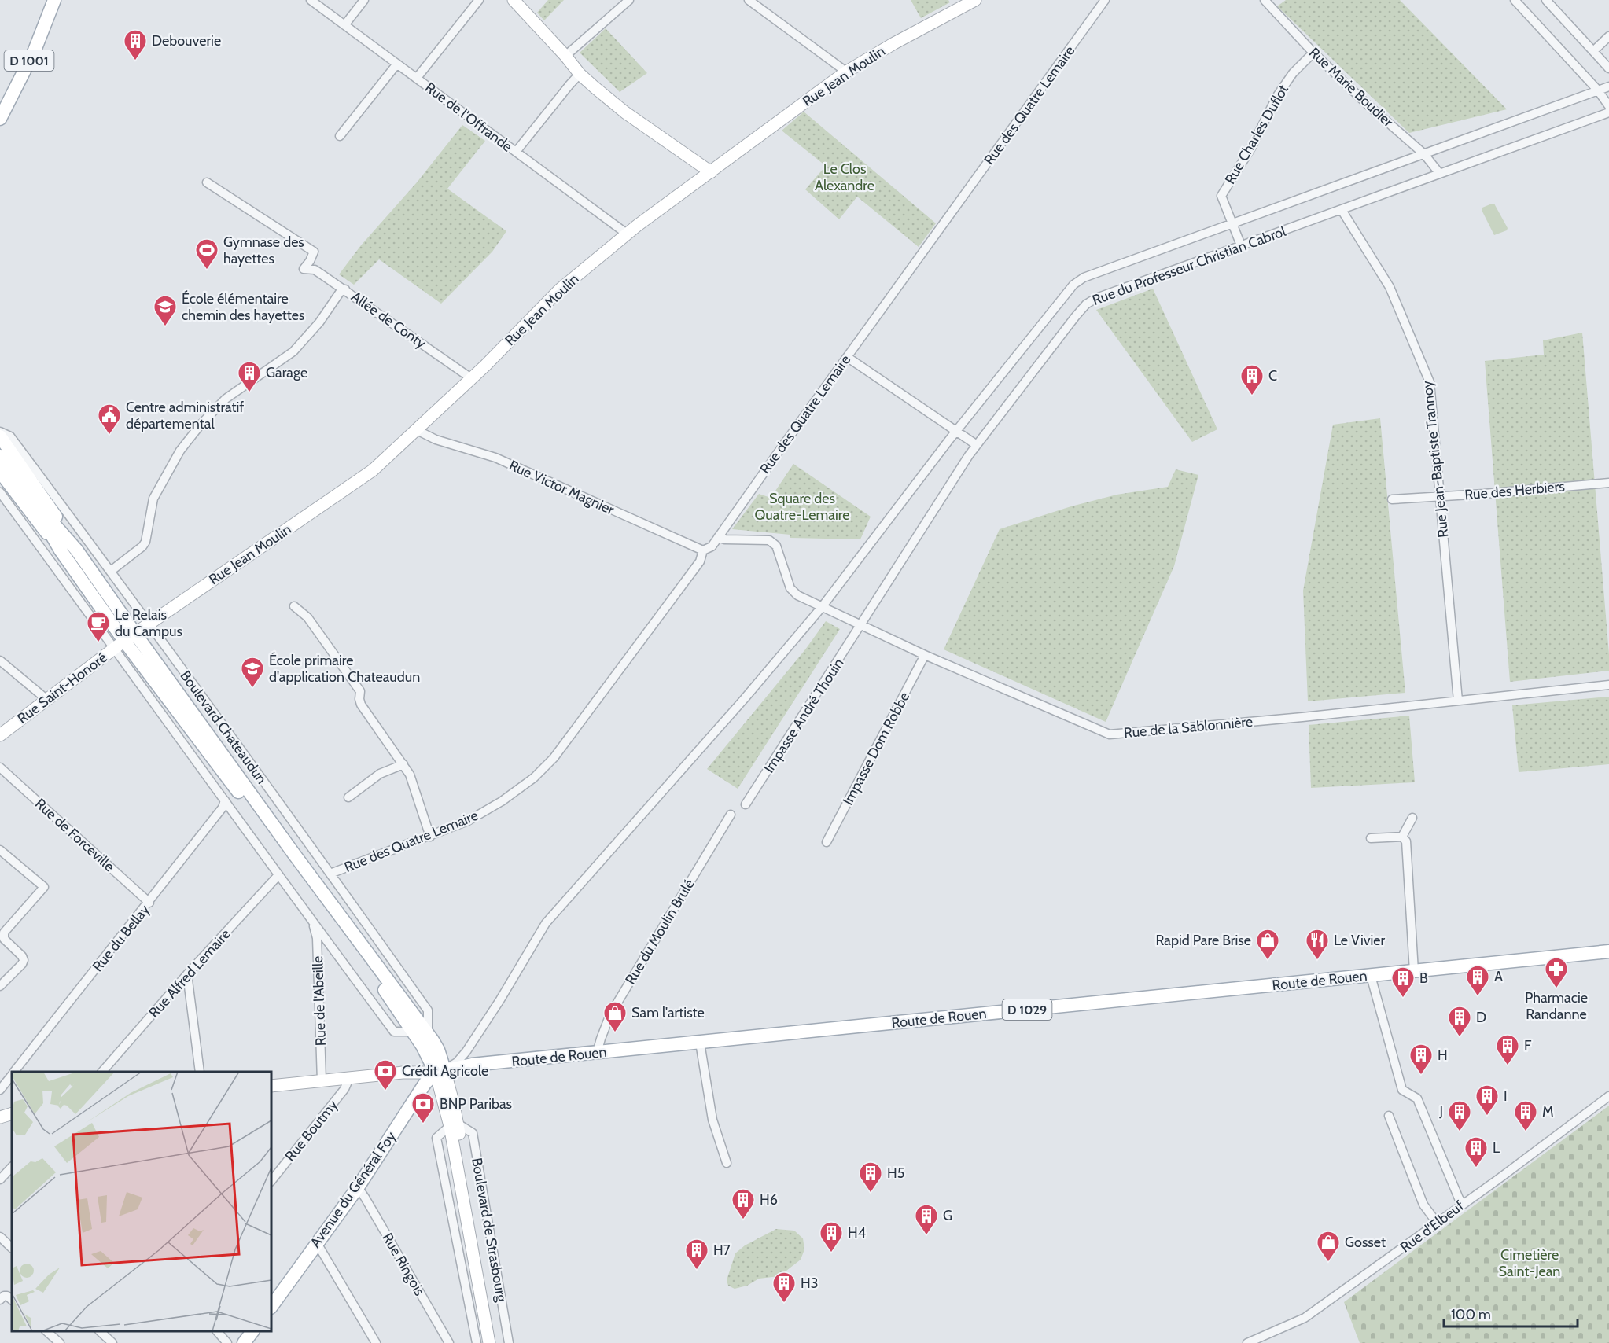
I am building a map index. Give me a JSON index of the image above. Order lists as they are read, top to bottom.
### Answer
{
  "streets": {
    "main road": [
      "D 1001",
      "Rue Jean Moulin",
      "Rue Saint-Honoré",
      "Boulevard Chateaudun",
      "Route de Rouen",
      "D 1029",
      "Avenue du Général Foy",
      "Boulevard de Strasbourg"
    ],
    "street": [
      "Rue Marie Boudier",
      "Rue des Quatre Lemaire",
      "Rue de l'Offrande",
      "Rue Charles Duflot",
      "Rue du Professeur Christian Cabrol",
      "Allée de Conty",
      "Rue Jean-Baptiste Trannoy",
      "Rue Victor Magnier",
      "Rue des Herbiers",
      "Impasse André Thouin",
      "Rue de la Sablonnière",
      "Impasse Dom Robbe",
      "Rue de Forceville",
      "Rue du Moulin Brulé",
      "Rue du Bellay",
      "Rue Alfred Lemaire",
      "Rue de l'Abeille",
      "Rue Boutmy",
      "Rue d'Elbeuf",
      "Rue Ringois"
    ]
  },
  "crossings": [
    ["Rue Jean Moulin", "Rue de l'Offrande"],
    ["Rue Jean Moulin", "Allée de Conty"],
    ["Rue Jean Moulin", "Rue Victor Magnier"],
    ["Rue Jean Moulin", "Rue Saint-Honoré"],
    ["Rue Jean Moulin", "Boulevard Chateaudun"],
    ["Rue Marie Boudier", "Rue Charles Duflot"],
    ["Rue Marie Boudier", "Rue du Professeur Christian Cabrol"],
    ["Rue des Quatre Lemaire", "Rue Victor Magnier"],
    ["Rue des Quatre Lemaire", "Boulevard Chateaudun"],
    ["Rue des Quatre Lemaire", "Rue de la Sablonnière"],
    ["Rue Charles Duflot", "Rue du Professeur Christian Cabrol"],
    ["Rue du Professeur Christian Cabrol", "Rue Jean-Baptiste Trannoy"],
    ["Rue du Professeur Christian Cabrol", "Impasse André Thouin"],
    ["Rue du Professeur Christian Cabrol", "Rue de la Sablonnière"],
    ["Rue Jean-Baptiste Trannoy", "Rue des Herbiers"],
    ["Rue Jean-Baptiste Trannoy", "Rue de la Sablonnière"],
    ["Rue Saint-Honoré", "Boulevard Chateaudun"],
    ["Impasse André Thouin", "Rue de la Sablonnière"],
    ["Boulevard Chateaudun", "Rue du Bellay"],
    ["Boulevard Chateaudun", "Rue Alfred Lemaire"],
    ["Boulevard Chateaudun", "Route de Rouen"],
    ["Boulevard Chateaudun", "Rue de l'Abeille"],
    ["Boulevard Chateaudun", "Avenue du Général Foy"],
    ["Boulevard Chateaudun", "Boulevard de Strasbourg"],
    ["Rue de la Sablonnière", "Impasse Dom Robbe"],
    ["Rue de Forceville", "Rue du Bellay"],
    ["Rue du Moulin Brulé", "Route de Rouen"],
    ["Route de Rouen", "Rue de l'Abeille"],
    ["Route de Rouen", "Rue Boutmy"],
    ["Route de Rouen", "Avenue du Général Foy"],
    ["Route de Rouen", "Boulevard de Strasbourg"],
    ["Avenue du Général Foy", "Boulevard de Strasbourg"],
    ["Avenue du Général Foy", "Rue Ringois"]
  ],
  "parks": ["Le Clos Alexandre", "Square des Quatre-Lemaire", "Cimetière Saint-Jean"],
  "places": {
    "building": [
      "Debouverie",
      "Garage",
      "C",
      "A",
      "B",
      "D",
      "F",
      "H",
      "I",
      "J",
      "M",
      "L",
      "H5",
      "H6",
      "G",
      "H4",
      "H7",
      "H3"
    ],
    "sports": ["Gymnase des hayettes"],
    "school or university": ["École élémentaire chemin des hayettes", "École primaire d'application Chateaudun"],
    "public building": ["Centre administratif départemental"],
    "cafe": ["Le Relais du Campus"],
    "shop": ["Rapid Pare Brise", "Sam l'artiste", "Gosset"],
    "restaurant": ["Le Vivier"],
    "pharmacy": ["Pharmacie Randanne"],
    "bank": ["Crédit Agricole", "BNP Paribas"]
  },
  "scale_bar": "100 m"
}
